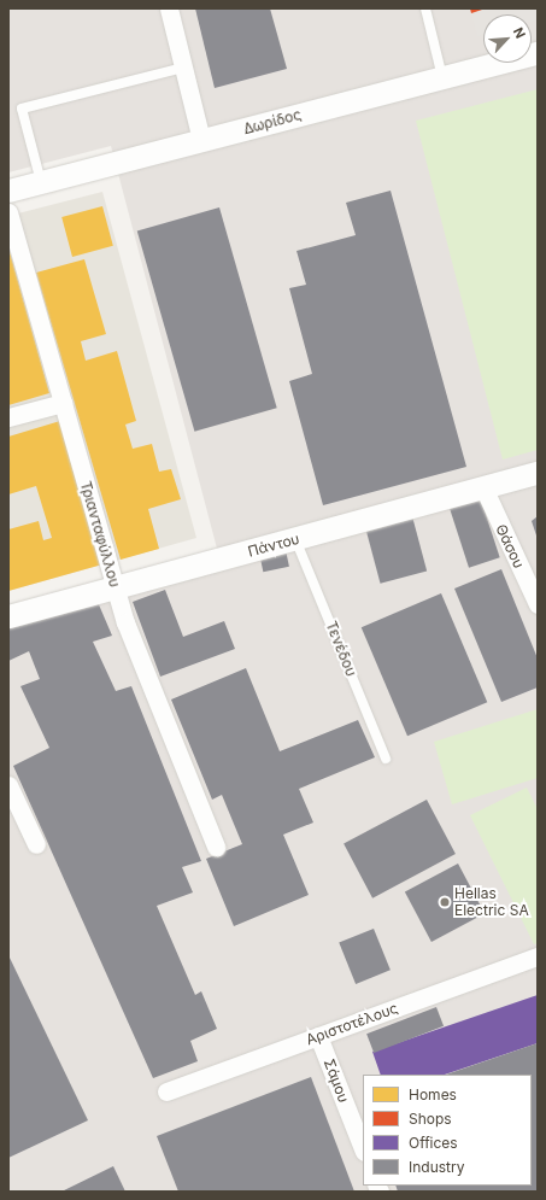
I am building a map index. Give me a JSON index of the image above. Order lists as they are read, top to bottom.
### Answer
{
  "streets": {
    "street": [
      "Δωρίδος",
      "Τριανταφύλλου",
      "Πάντου",
      "Θάσου",
      "Αριστοτέλους",
      "Σάμου"
    ],
    "lane": ["Τενέδου"]
  },
  "crossings": [
    ["Τριανταφύλλου", "Πάντου"],
    ["Πάντου", "Θάσου"],
    ["Πάντου", "Τενέδου"],
    ["Αριστοτέλους", "Σάμου"]
  ],
  "places": ["Hellas Electric SA"],
  "legend": [
    "Homes",
    "Shops",
    "Offices",
    "Industry"
  ],
  "north": "top right"
}
